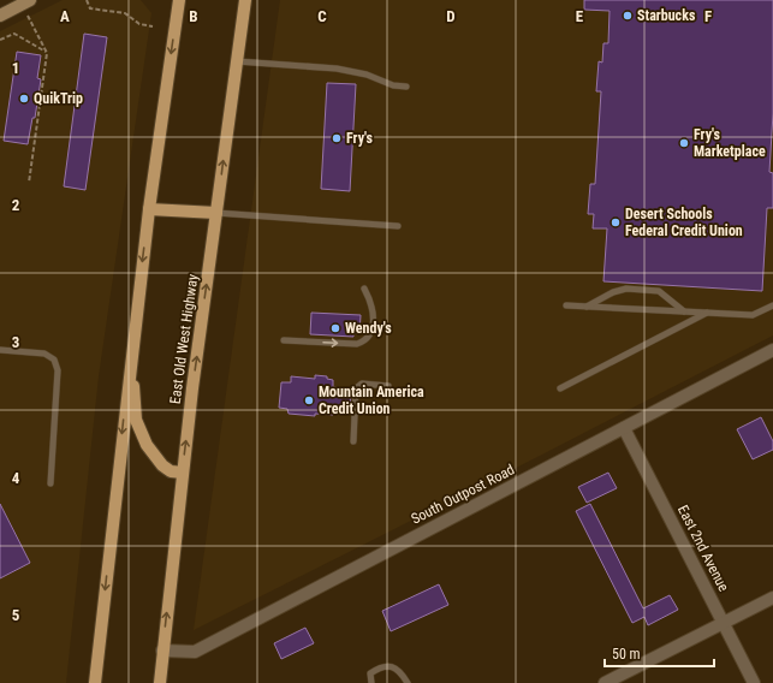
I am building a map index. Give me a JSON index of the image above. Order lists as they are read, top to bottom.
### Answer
{
  "streets": {
    "main road": ["East Old West Highway"],
    "street": ["South Outpost Road", "East 2nd Avenue"]
  },
  "crossings": [
    ["East Old West Highway", "South Outpost Road"],
    ["South Outpost Road", "East 2nd Avenue"]
  ],
  "places": [
    "Starbucks",
    "QuikTrip",
    "Fry's",
    "Fry's Marketplace",
    "Desert Schools Federal Credit Union",
    "Wendy's",
    "Mountain America Credit Union"
  ],
  "scale_bar": "50 m",
  "grid": {
    "columns": [
      "A",
      "B",
      "C",
      "D",
      "E",
      "F"
    ],
    "rows": [
      "1",
      "2",
      "3",
      "4",
      "5"
    ]
  }
}
